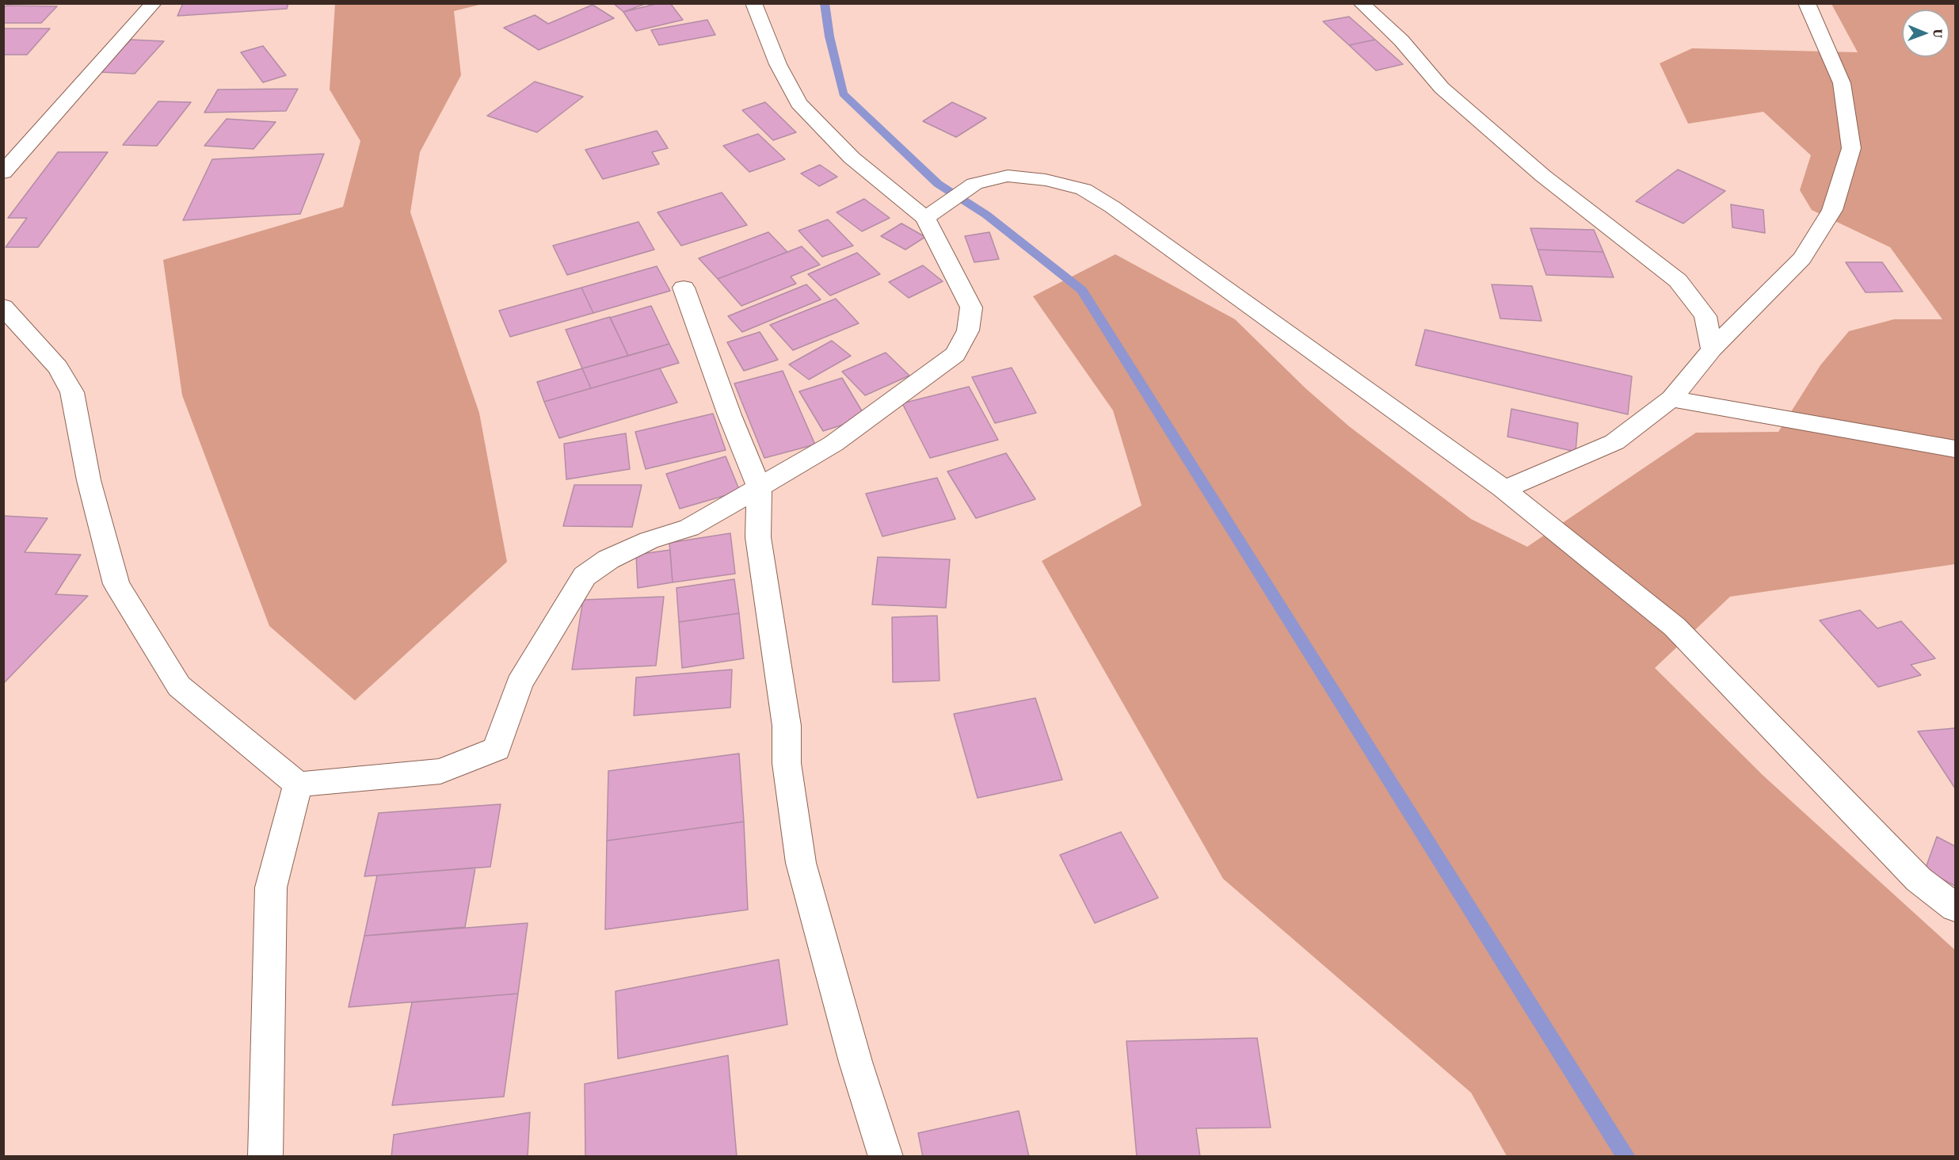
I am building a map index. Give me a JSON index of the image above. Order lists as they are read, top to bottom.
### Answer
{
  "north": "right"
}
